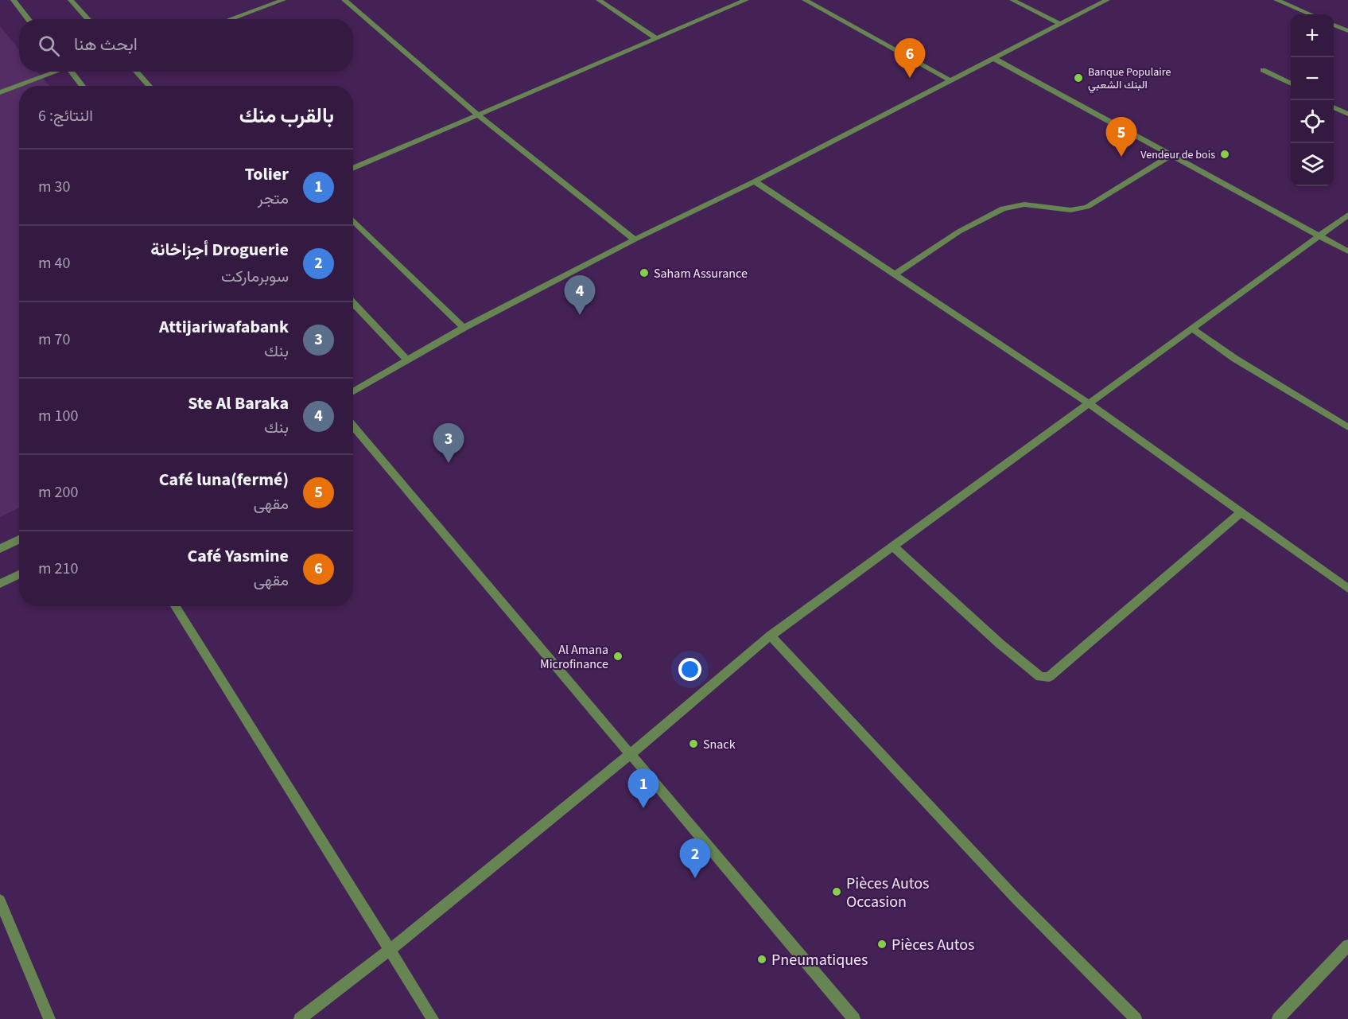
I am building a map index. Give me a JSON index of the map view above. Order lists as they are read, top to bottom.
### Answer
{
  "places": [
    "Banque Populaire البنك الشعبي",
    "Vendeur de bois",
    "Saham Assurance",
    "Al Amana Microfinance",
    "Snack",
    "Pièces Autos Occasion",
    "Pièces Autos",
    "Pneumatiques"
  ],
  "page": {
    "map_buttons": ["+", "−"],
    "search": "ابحث هنا",
    "pins": [
      "6",
      "5",
      "4",
      "3",
      "1",
      "2"
    ],
    "heading": ["بالقرب منك", "النتائج: 6"],
    "list": [
      {
        "mark": "1",
        "name": "Tolier",
        "note": "متجر",
        "value": "30 m"
      },
      {
        "mark": "2",
        "name": "Droguerie أجزاخانة",
        "note": "سوبرماركت",
        "value": "40 m"
      },
      {
        "mark": "3",
        "name": "Attijariwafabank",
        "note": "بنك",
        "value": "70 m"
      },
      {
        "mark": "4",
        "name": "Ste Al Baraka",
        "note": "بنك",
        "value": "100 m"
      },
      {
        "mark": "5",
        "name": "Café luna(fermé)",
        "note": "مقهى",
        "value": "200 m"
      },
      {
        "mark": "6",
        "name": "Café Yasmine",
        "note": "مقهى",
        "value": "210 m"
      }
    ]
  }
}
